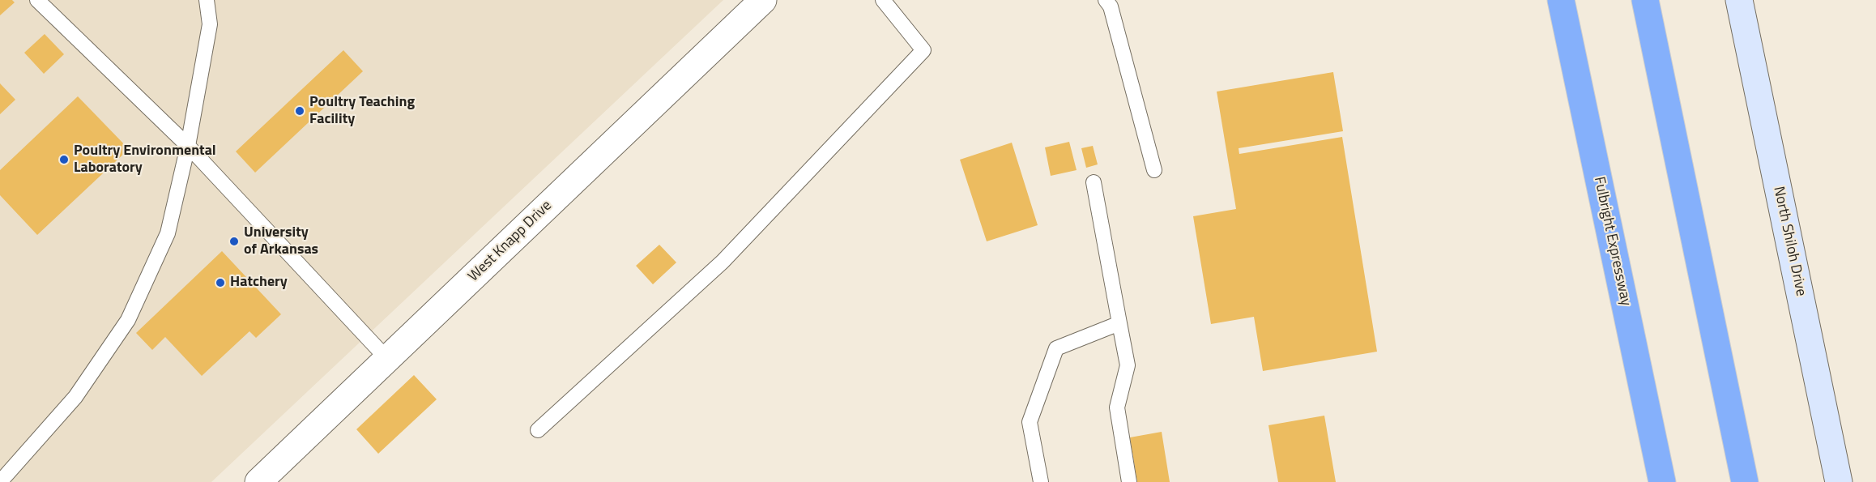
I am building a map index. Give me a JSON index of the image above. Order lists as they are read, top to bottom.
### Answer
{
  "streets": {
    "highway": ["Fulbright Expressway"],
    "street": ["West Knapp Drive", "North Shiloh Drive"]
  },
  "places": [
    "Poultry Teaching Facility",
    "Poultry Environmental Laboratory",
    "University of Arkansas",
    "Hatchery"
  ]
}
